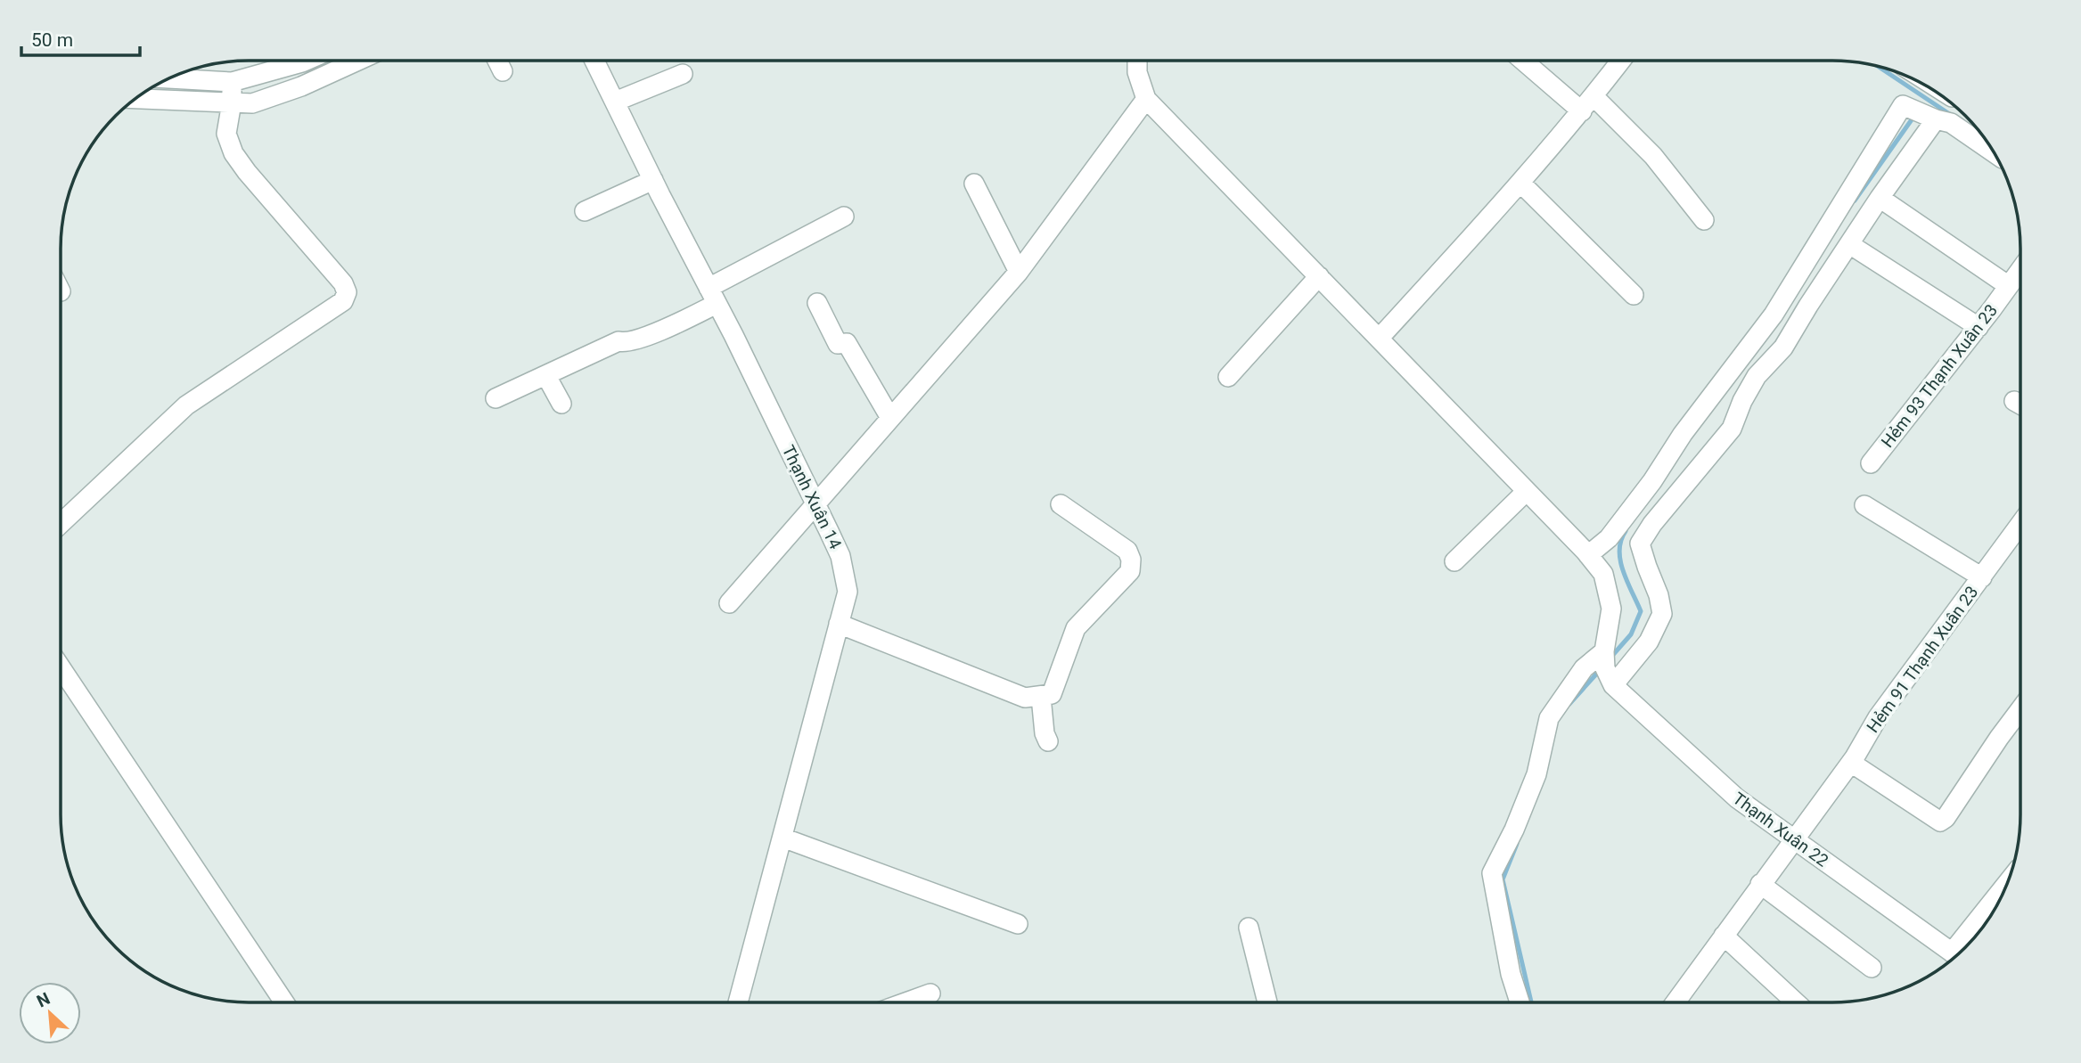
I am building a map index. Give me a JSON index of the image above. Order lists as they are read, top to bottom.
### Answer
{
  "streets": {
    "street": [
      "Hẻm 93 Thạnh Xuân 23",
      "Thạnh Xuân 14",
      "Hẻm 91 Thạnh Xuân 23",
      "Thạnh Xuân 22"
    ]
  },
  "crossings": [
    ["Hẻm 91 Thạnh Xuân 23", "Thạnh Xuân 22"]
  ],
  "scale_bar": "50 m",
  "north": "top left"
}
